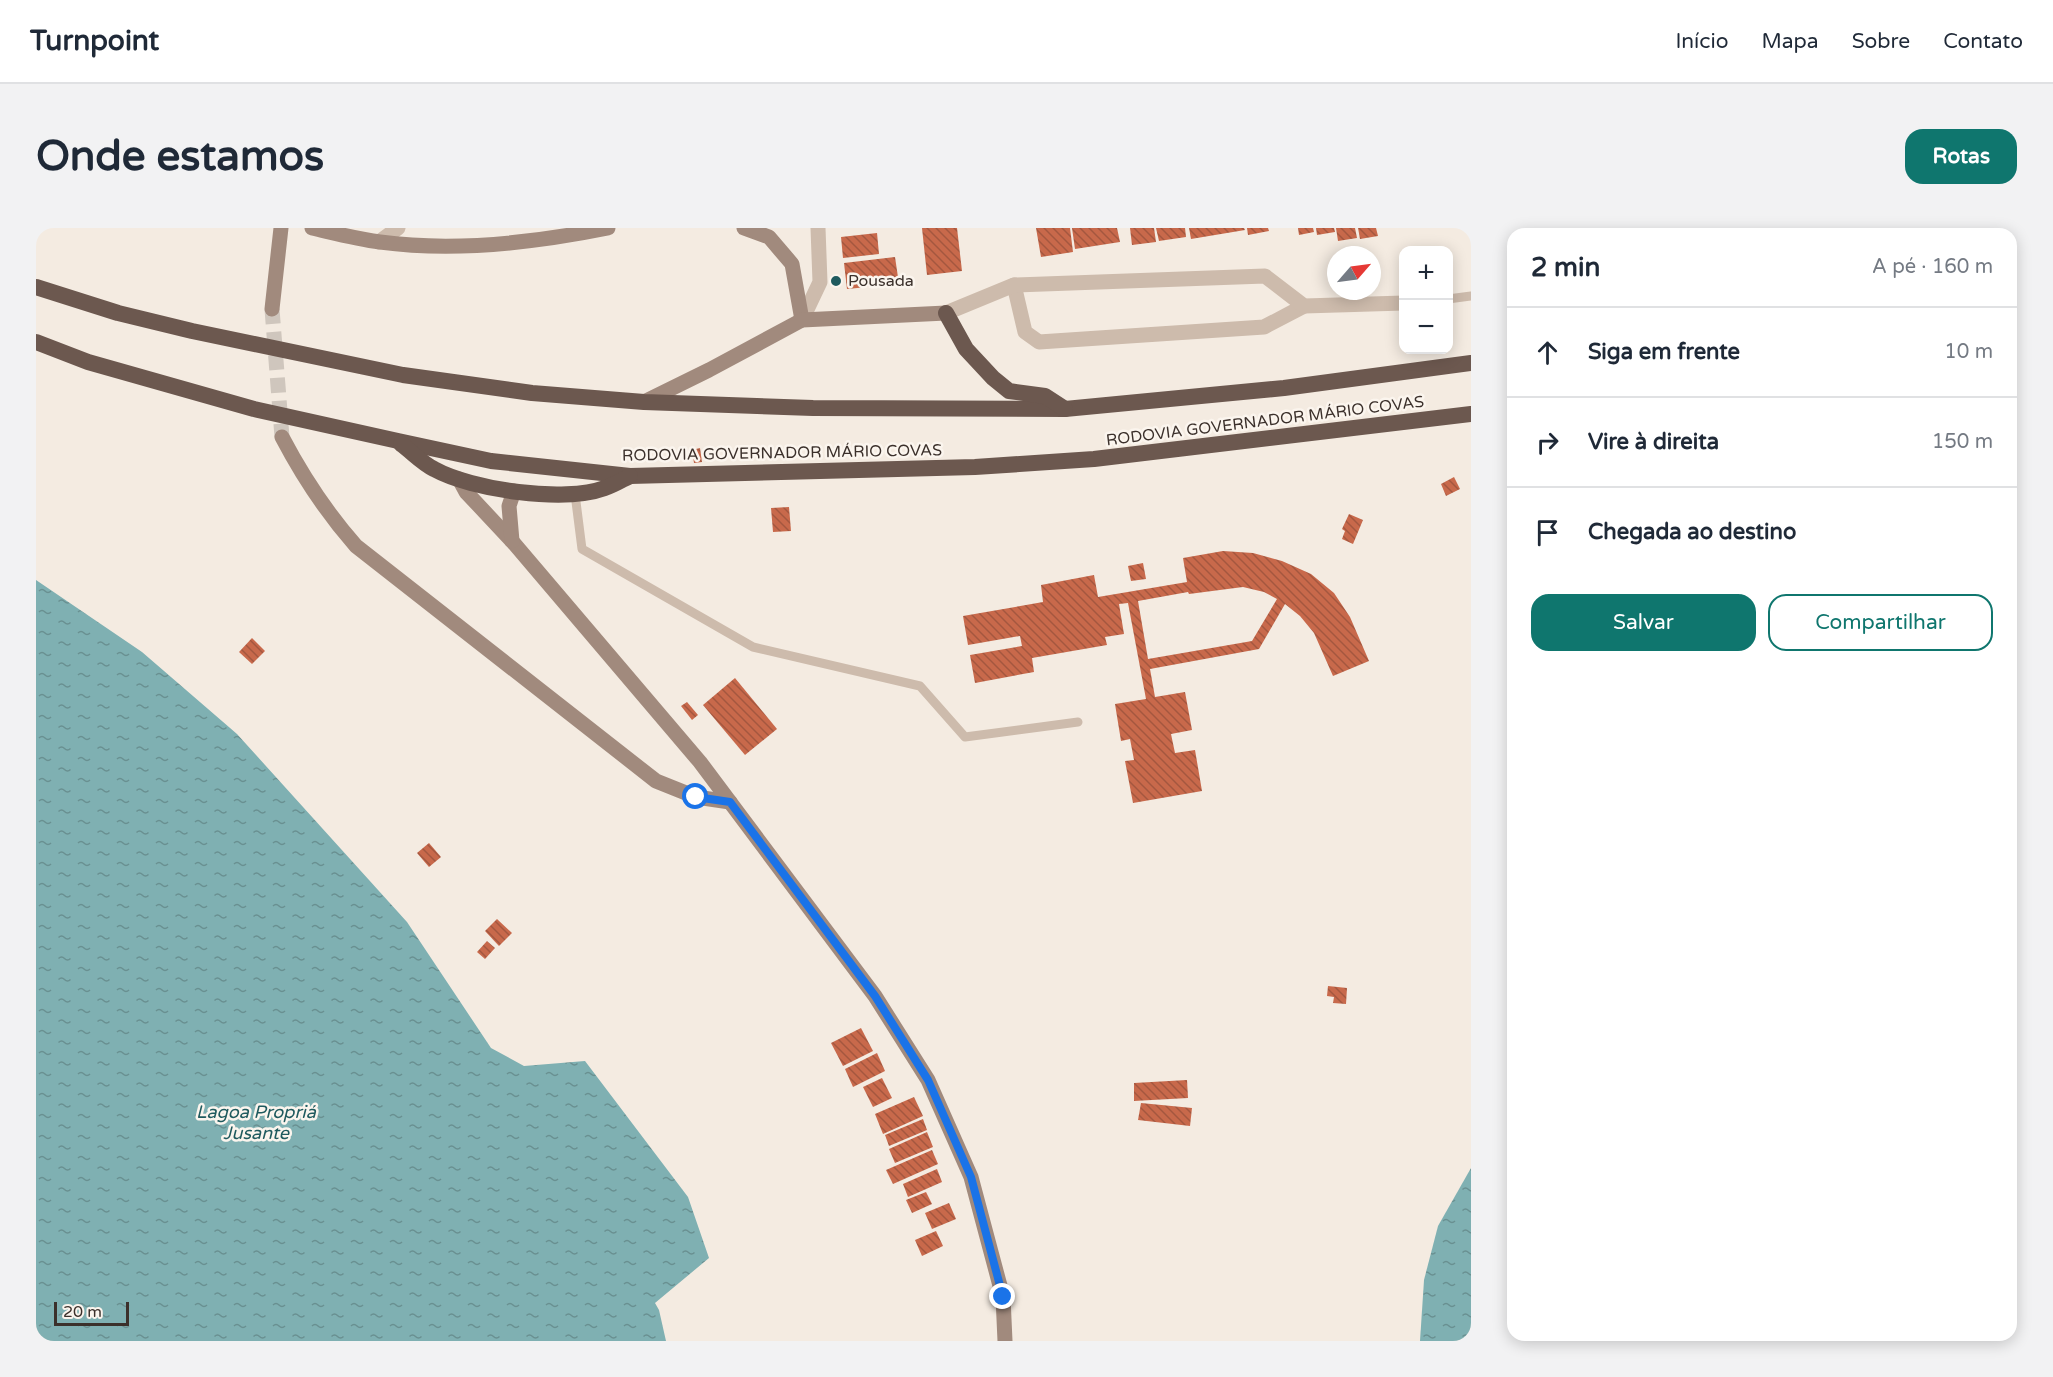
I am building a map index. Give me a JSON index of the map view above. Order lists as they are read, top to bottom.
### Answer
{
  "streets": {
    "highway": ["RODOVIA GOVERNADOR MÁRIO COVAS"]
  },
  "water": ["Lagoa Propriá Jusante"],
  "places": ["Pousada"],
  "scale_bar": "20 m",
  "north": "top right",
  "page": {
    "header": "Turnpoint",
    "nav": [
      "Início",
      "Mapa",
      "Sobre",
      "Contato"
    ],
    "buttons": [
      "Rotas",
      ["Salvar", "Compartilhar"]
    ],
    "title": "Onde estamos",
    "heading": ["2 min", "A pé · 160 m"],
    "map_buttons": ["+", "−"],
    "list": [
      ["Siga em frente", "10 m"],
      ["Vire à direita", "150 m"],
      "Chegada ao destino"
    ],
    "scale": "20 m"
  }
}
